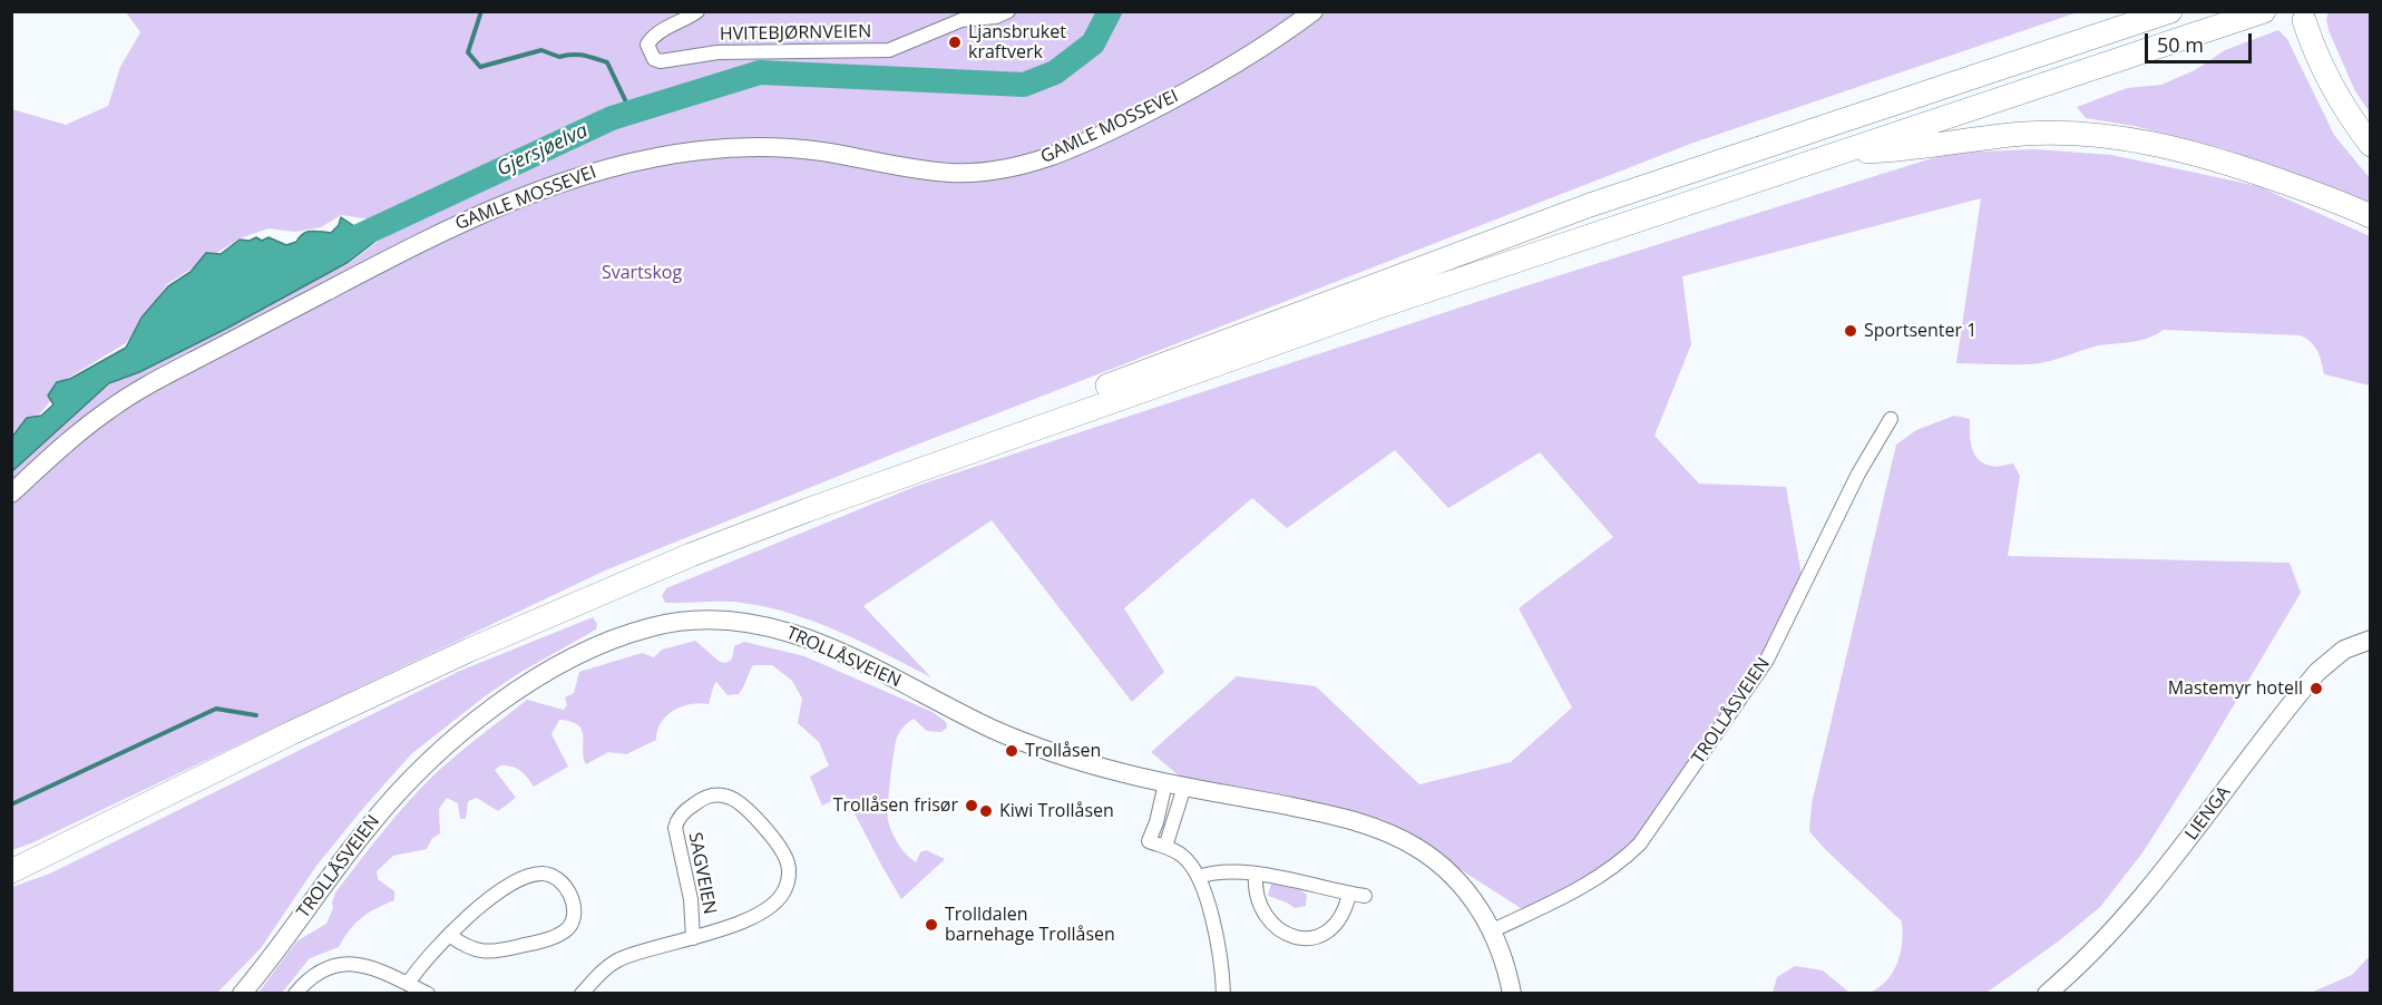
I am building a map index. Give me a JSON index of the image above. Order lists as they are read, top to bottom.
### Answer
{
  "streets": {
    "street": [
      "HVITEBJØRNVEIEN",
      "GAMLE MOSSEVEI",
      "TROLLÅSVEIEN",
      "LIENGA",
      "SAGVEIEN"
    ]
  },
  "water": ["Gjersjøelva"],
  "parks": ["Svartskog"],
  "places": [
    "Ljansbruket kraftverk",
    "Sportsenter 1",
    "Mastemyr hotell",
    "Trollåsen",
    "Trollåsen frisør",
    "Kiwi Trollåsen",
    "Trolldalen barnehage Trollåsen"
  ],
  "scale_bar": "50 m"
}
